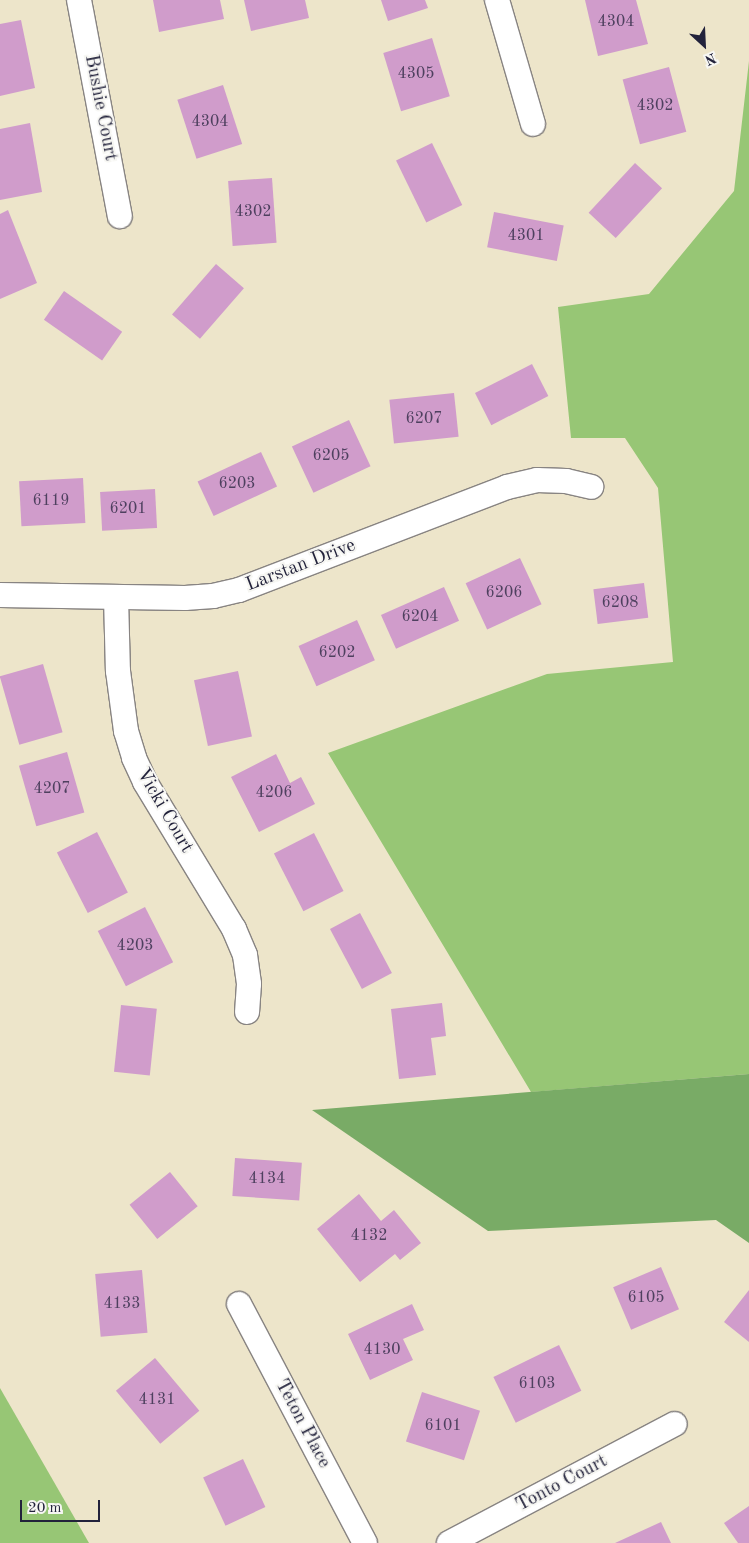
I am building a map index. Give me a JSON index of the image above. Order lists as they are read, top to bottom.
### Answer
{
  "streets": {
    "street": [
      "Bushie Court",
      "Larstan Drive",
      "Vicki Court",
      "Teton Place",
      "Tonto Court"
    ]
  },
  "crossings": [
    ["Larstan Drive", "Vicki Court"]
  ],
  "house_numbers": [
    "4304",
    "4305",
    "4302",
    "4304",
    "4302",
    "4301",
    "6207",
    "6205",
    "6203",
    "6119",
    "6201",
    "6206",
    "6208",
    "6204",
    "6202",
    "4207",
    "4206",
    "4203",
    "4134",
    "4132",
    "6105",
    "4133",
    "4130",
    "6103",
    "4131",
    "6101"
  ],
  "scale_bar": "20 m",
  "north": "bottom right"
}
